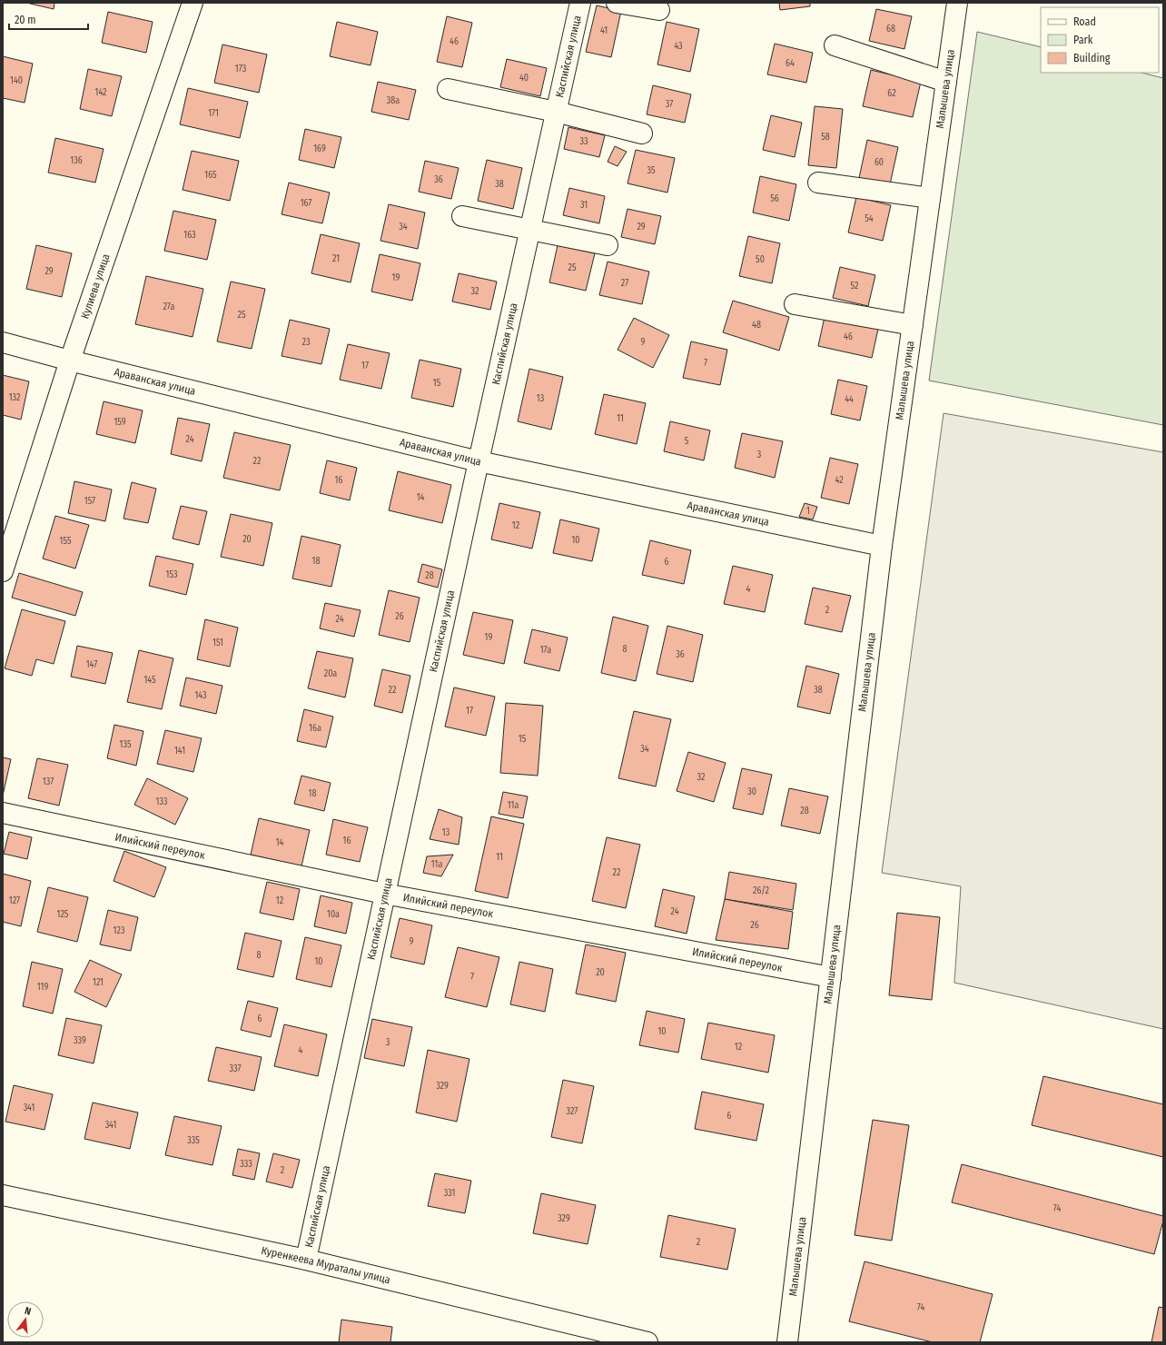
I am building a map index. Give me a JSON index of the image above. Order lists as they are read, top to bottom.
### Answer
{
  "streets": {
    "street": [
      "Каспийская улица",
      "Малышева улица",
      "Кулиева улица",
      "Араванская улица",
      "Илийский переулок",
      "Куренкеева Мураталы улица"
    ]
  },
  "crossings": [
    ["Каспийская улица", "Араванская улица"],
    ["Каспийская улица", "Илийский переулок"],
    ["Каспийская улица", "Куренкеева Мураталы улица"],
    ["Малышева улица", "Араванская улица"],
    ["Малышева улица", "Илийский переулок"],
    ["Кулиева улица", "Араванская улица"]
  ],
  "house_numbers": [
    "68",
    "41",
    "46",
    "43",
    "64",
    "173",
    "40",
    "140",
    "142",
    "62",
    "38a",
    "37",
    "171",
    "58",
    "33",
    "169",
    "136",
    "60",
    "35",
    "165",
    "36",
    "38",
    "56",
    "167",
    "31",
    "54",
    "34",
    "29",
    "163",
    "21",
    "50",
    "25",
    "29",
    "19",
    "27",
    "52",
    "32",
    "27а",
    "25",
    "48",
    "46",
    "23",
    "9",
    "7",
    "17",
    "15",
    "132",
    "13",
    "44",
    "11",
    "159",
    "24",
    "5",
    "3",
    "22",
    "16",
    "42",
    "14",
    "157",
    "1",
    "12",
    "20",
    "10",
    "155",
    "18",
    "6",
    "153",
    "28",
    "4",
    "2",
    "26",
    "24",
    "19",
    "151",
    "8",
    "17a",
    "36",
    "147",
    "20а",
    "145",
    "22",
    "38",
    "143",
    "17",
    "16а",
    "15",
    "135",
    "34",
    "141",
    "32",
    "137",
    "30",
    "18",
    "133",
    "11а",
    "28",
    "13",
    "16",
    "14",
    "11",
    "11а",
    "22",
    "26/2",
    "127",
    "12",
    "24",
    "125",
    "10а",
    "26",
    "123",
    "9",
    "8",
    "10",
    "20",
    "7",
    "121",
    "119",
    "6",
    "10",
    "339",
    "3",
    "12",
    "4",
    "337",
    "329",
    "341",
    "327",
    "6",
    "341",
    "335",
    "333",
    "2",
    "331",
    "74",
    "329",
    "2",
    "74"
  ],
  "legend": ["Road", "Park", "Building"],
  "scale_bar": "20 m",
  "north": "top"
}
